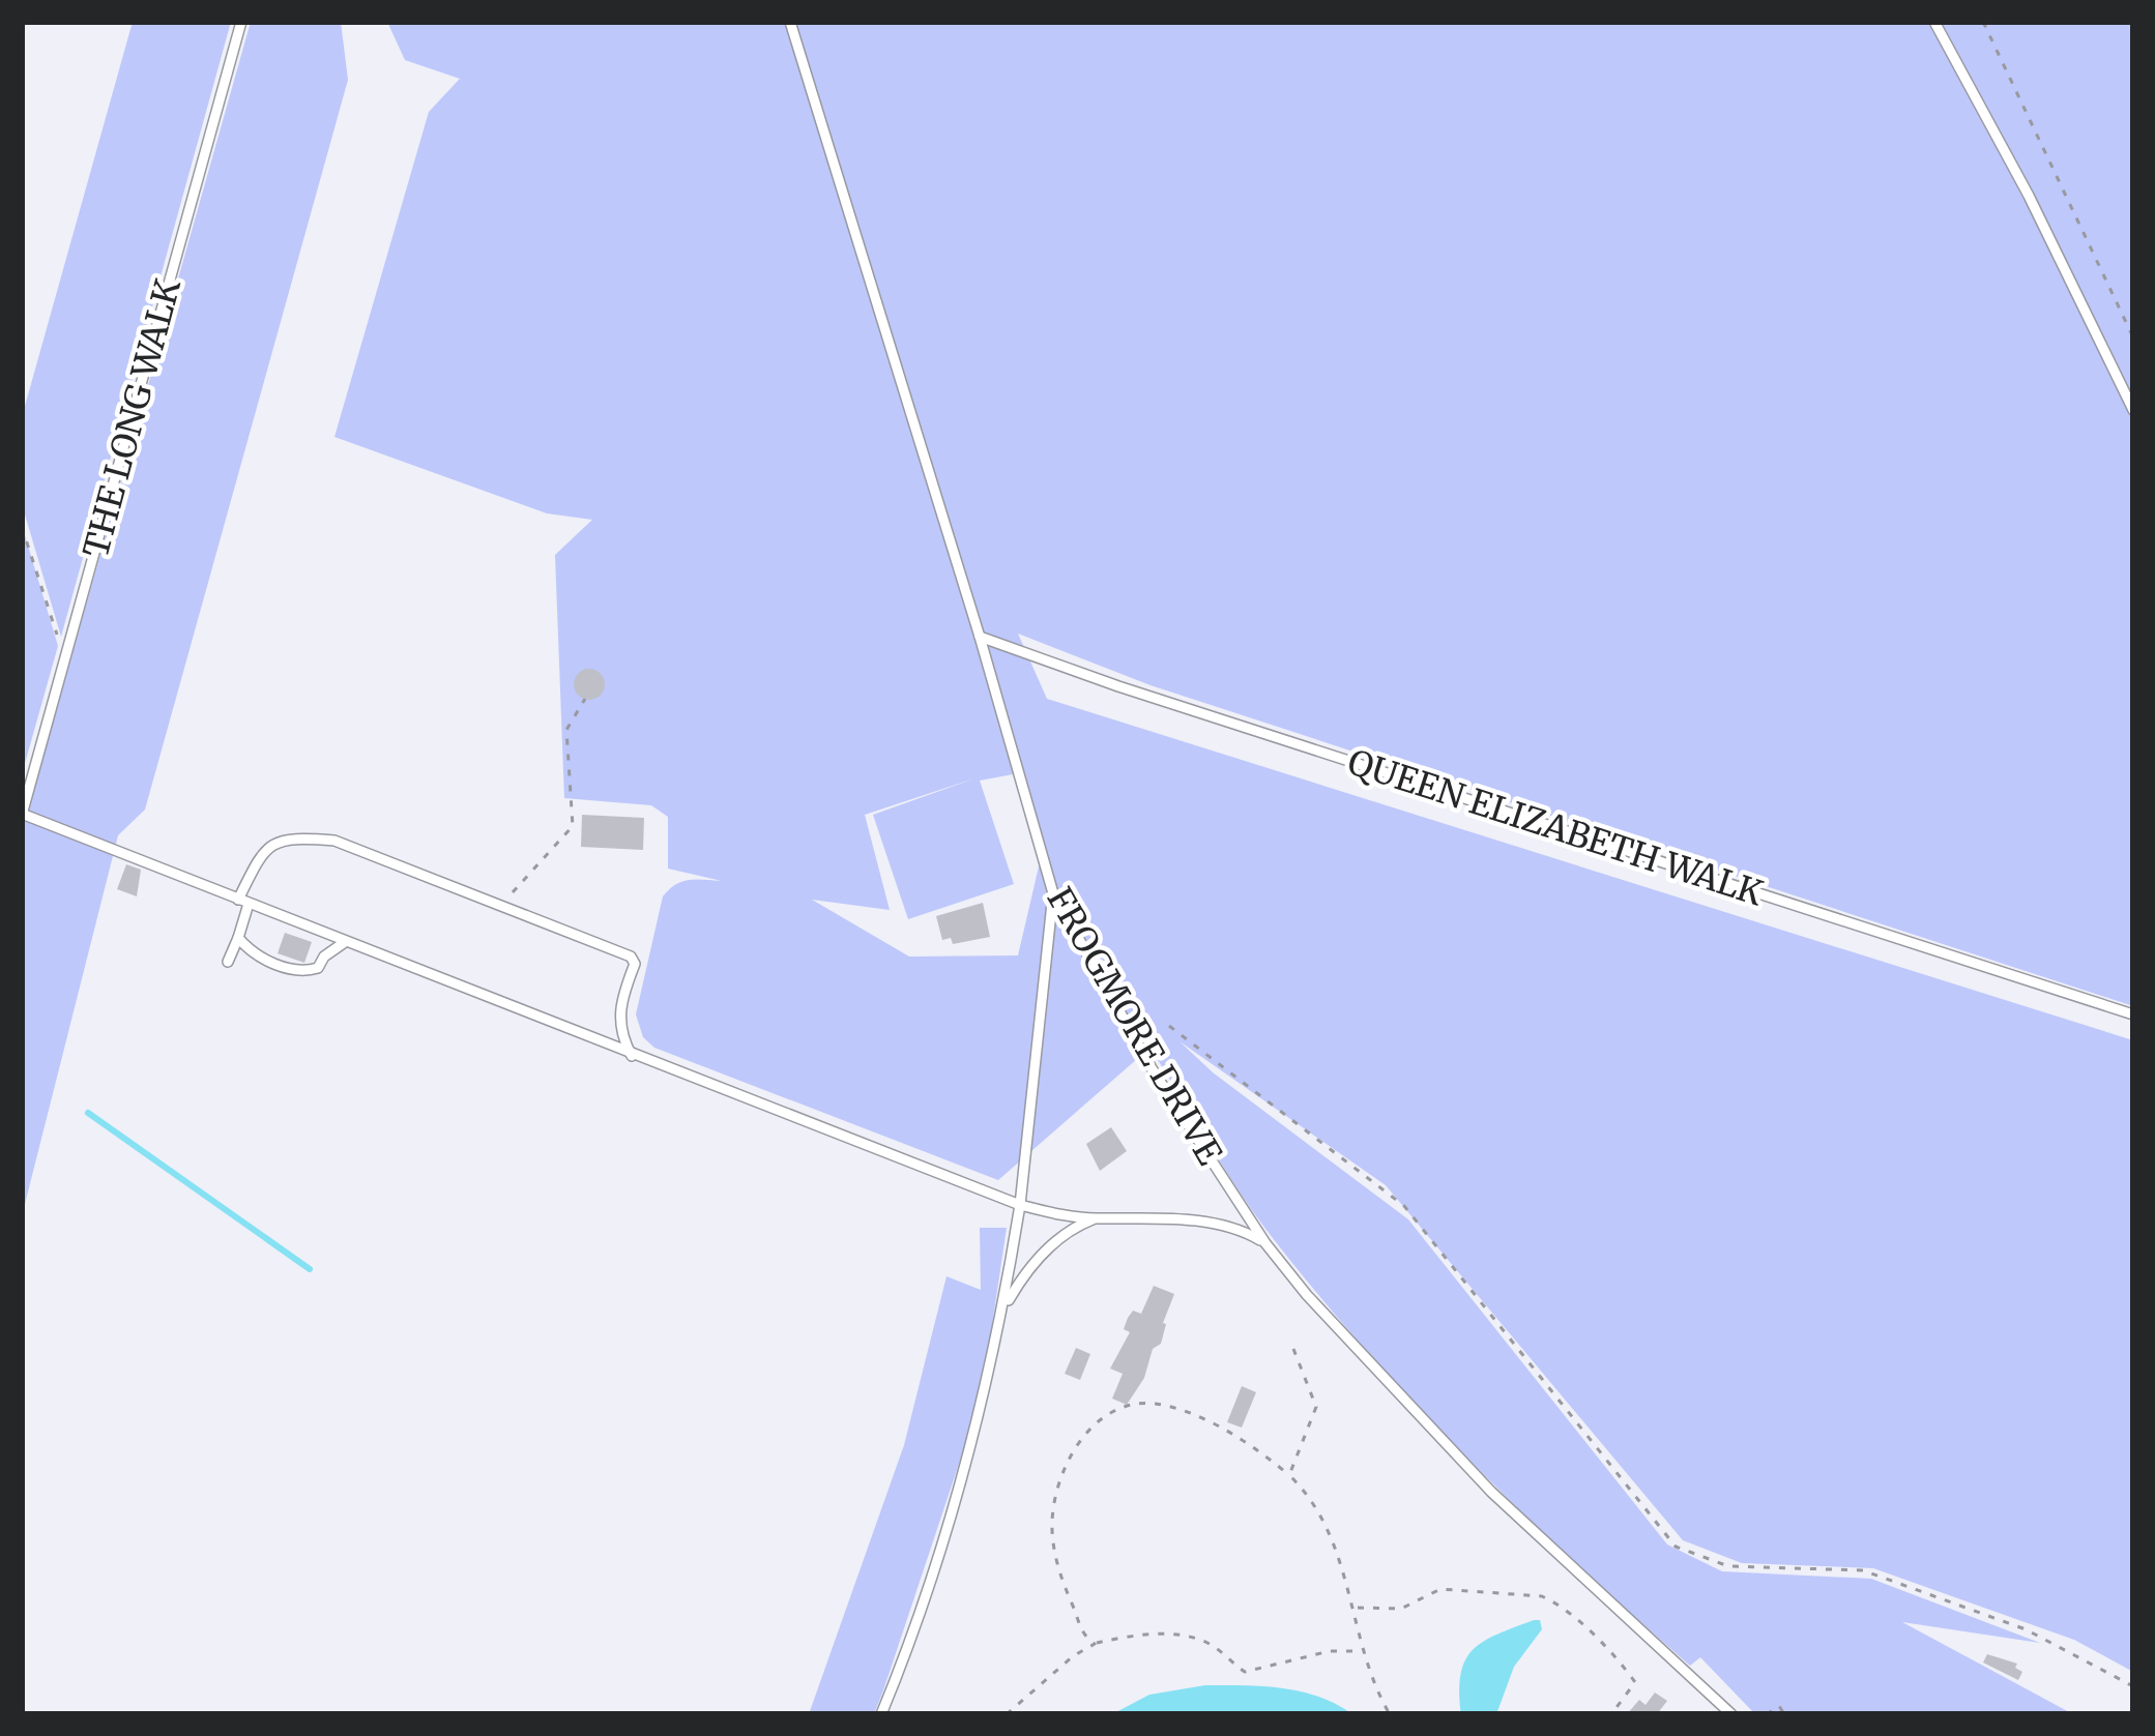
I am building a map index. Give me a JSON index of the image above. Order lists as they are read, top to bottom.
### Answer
{
  "streets": {
    "lane": ["THE LONG WALK", "QUEEN ELIZABETH WALK", "FROGMORE DRIVE"]
  },
  "crossings": [
    ["QUEEN ELIZABETH WALK", "FROGMORE DRIVE"]
  ]
}
